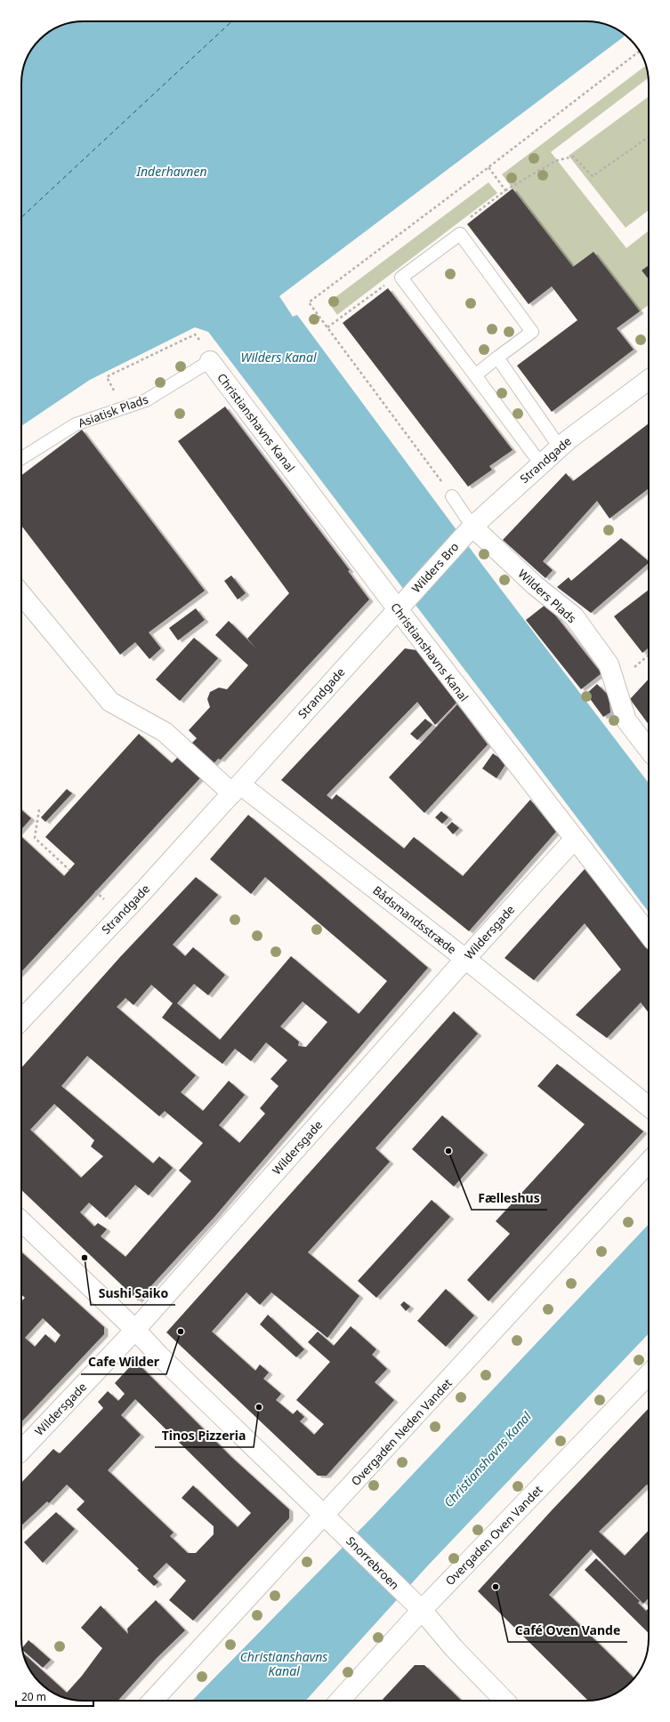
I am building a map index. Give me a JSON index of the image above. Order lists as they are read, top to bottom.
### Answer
{
  "streets": {
    "street": [
      "Christianshavns Kanal",
      "Strandgade",
      "Wilders Bro",
      "Wilders Plads",
      "Bådsmandsstræde",
      "Wildersgade",
      "Overgaden Neden Vandet",
      "Overgaden Oven Vandet",
      "Snorrebroen"
    ],
    "lane": ["Asiatisk Plads"]
  },
  "crossings": [
    ["Asiatisk Plads", "Christianshavns Kanal"],
    ["Christianshavns Kanal", "Strandgade"],
    ["Christianshavns Kanal", "Wilders Bro"],
    ["Christianshavns Kanal", "Wildersgade"],
    ["Strandgade", "Wilders Bro"],
    ["Strandgade", "Wilders Plads"],
    ["Strandgade", "Bådsmandsstræde"],
    ["Wilders Bro", "Wilders Plads"],
    ["Bådsmandsstræde", "Wildersgade"],
    ["Wildersgade", "Snorrebroen"],
    ["Overgaden Neden Vandet", "Snorrebroen"],
    ["Overgaden Oven Vandet", "Snorrebroen"]
  ],
  "water": ["Inderhavnen", "Wilders Kanal", "Christianshavns Kanal"],
  "places": [
    "Fælleshus",
    "Sushi Saiko",
    "Cafe Wilder",
    "Tinos Pizzeria",
    "Café Oven Vande"
  ],
  "scale_bar": "20 m"
}
